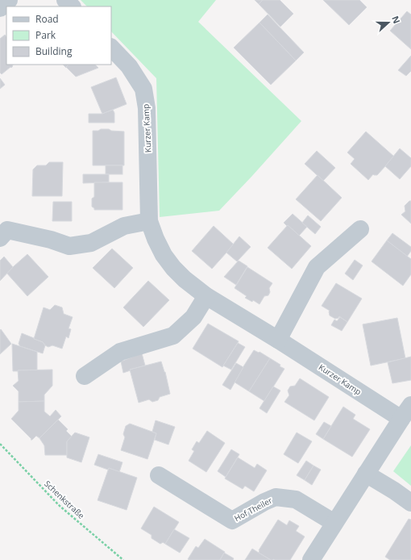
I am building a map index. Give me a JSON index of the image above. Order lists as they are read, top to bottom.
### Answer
{
  "streets": {
    "street": ["Kurzer Kamp", "Hof Theiler"],
    "path": ["Schenkstraße"]
  },
  "legend": ["Road", "Park", "Building"],
  "north": "right"
}
